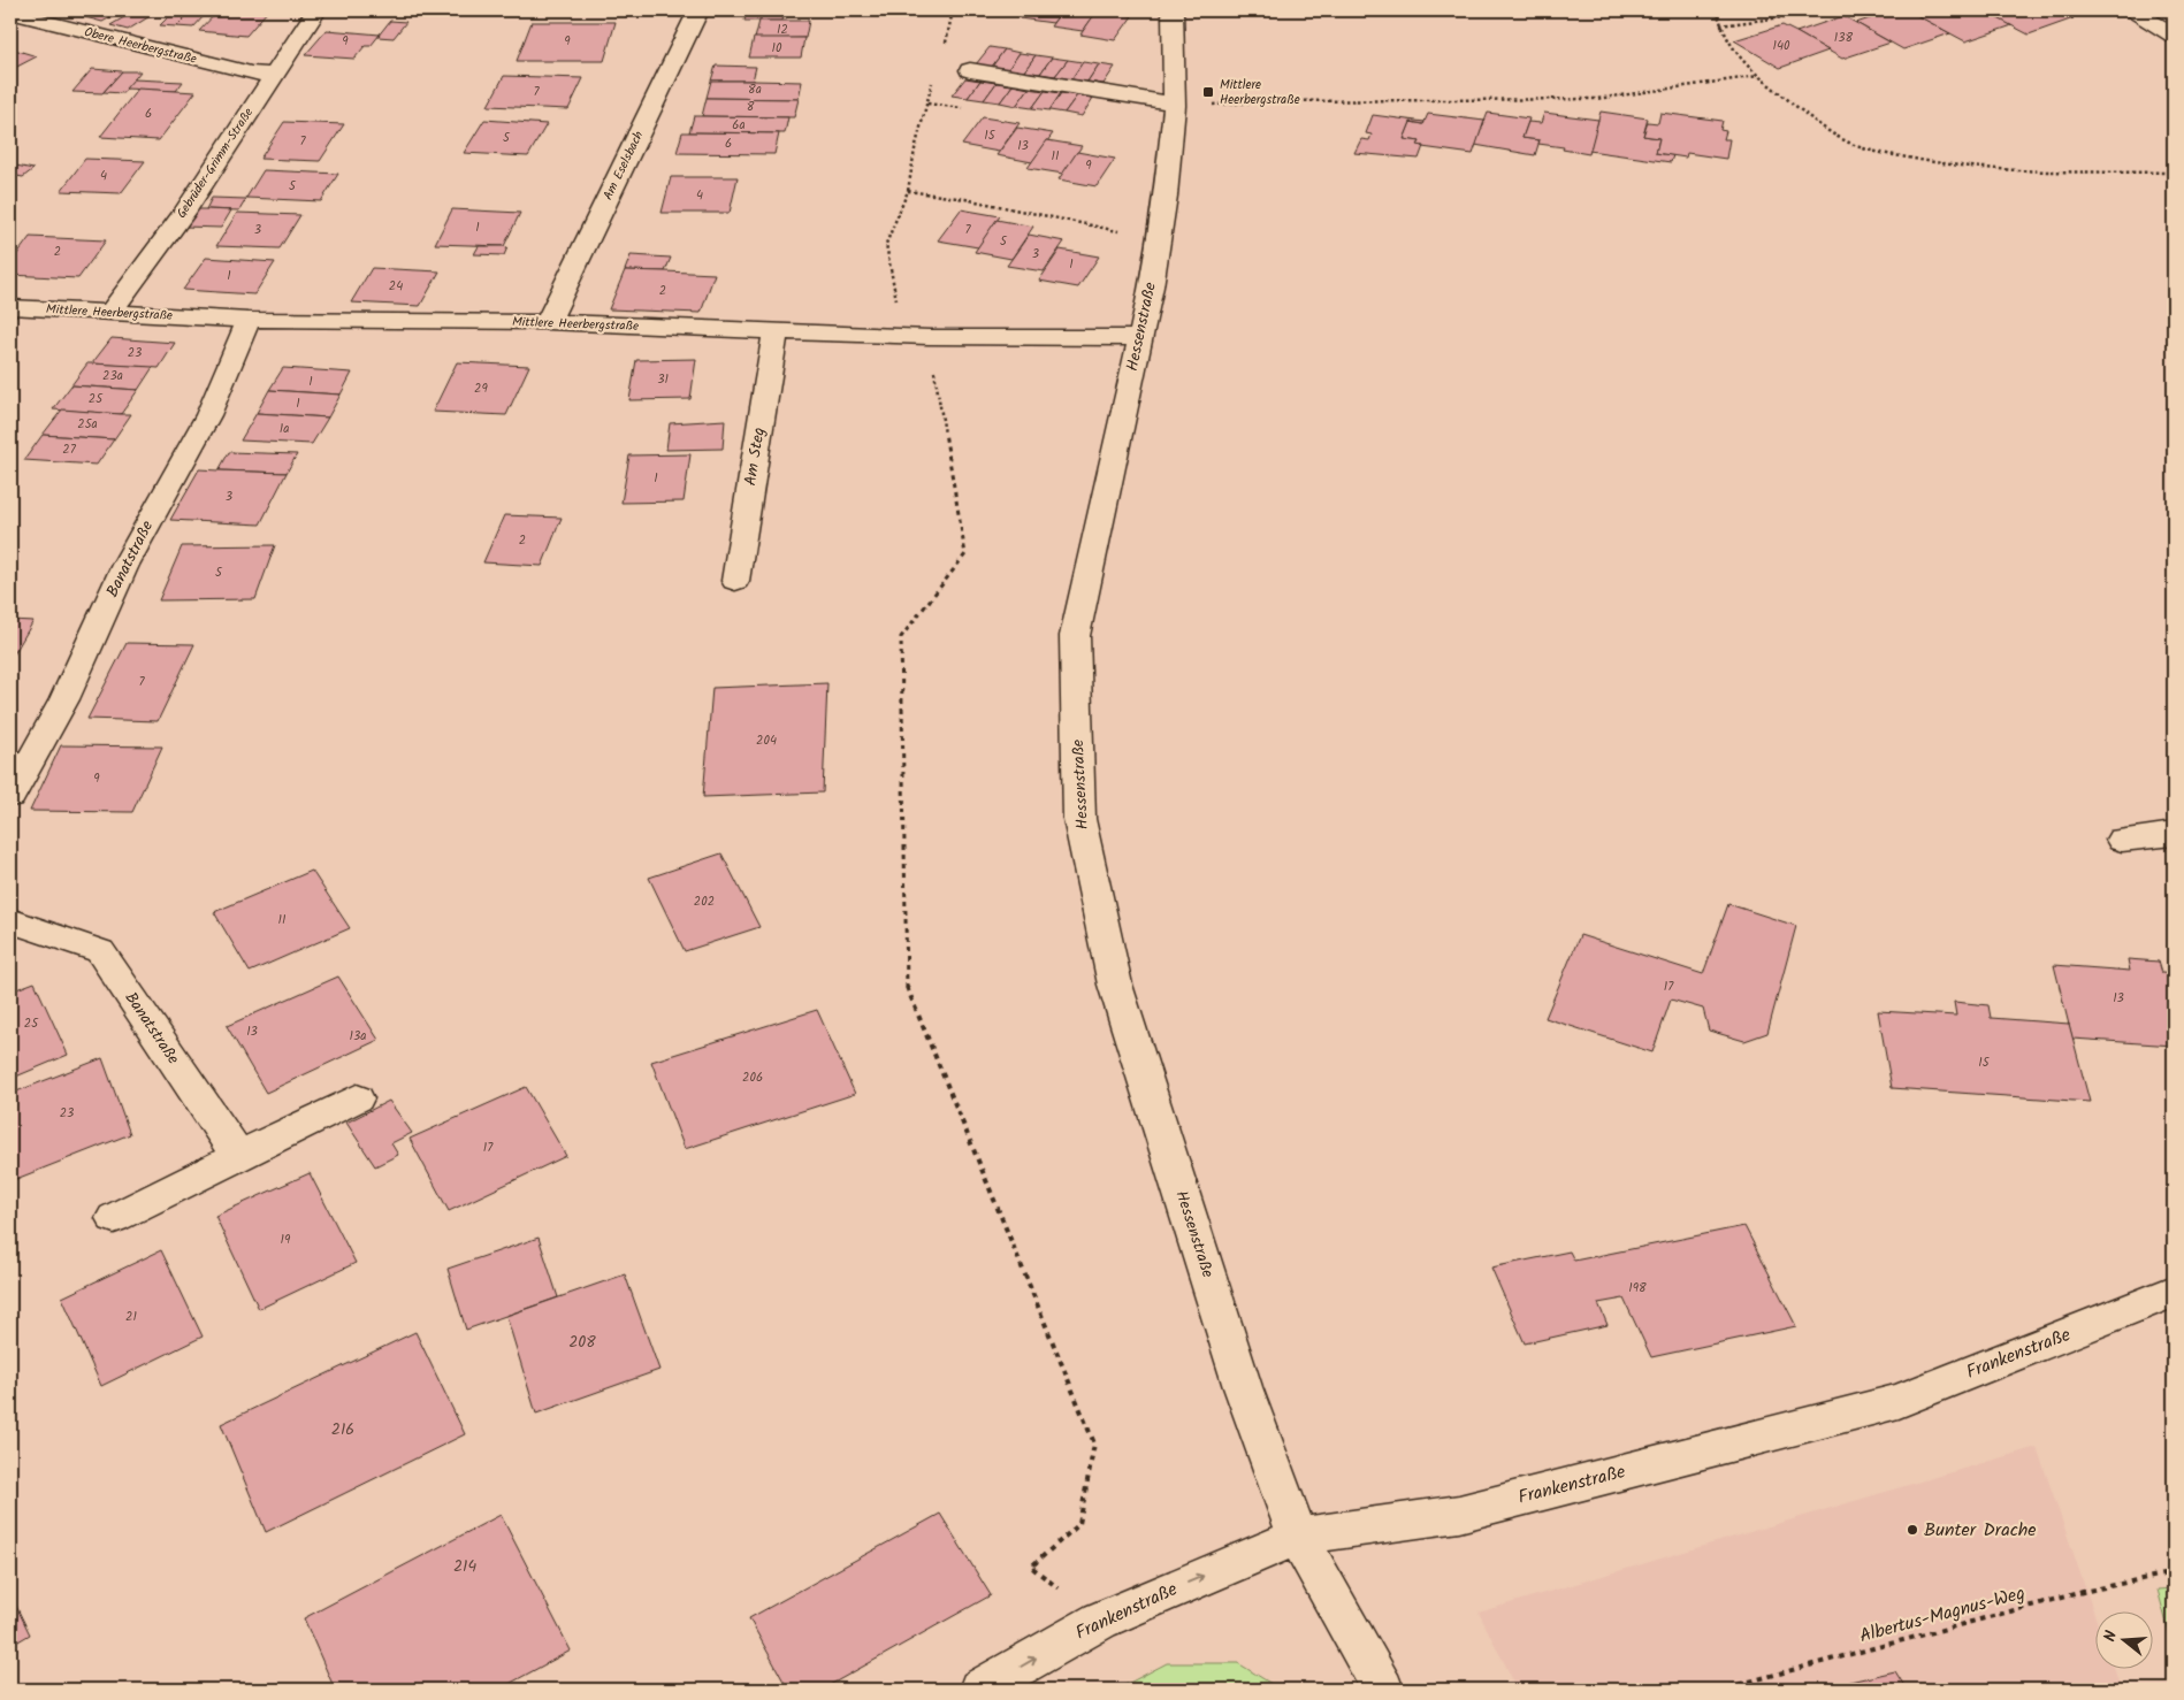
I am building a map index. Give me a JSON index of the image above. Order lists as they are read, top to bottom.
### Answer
{
  "streets": {
    "street": [
      "Obere Heerbergstraße",
      "Gebrüder-Grimm-Straße",
      "Am Eselsbach",
      "Mittlere Heerbergstraße",
      "Hessenstraße",
      "Am Steg",
      "Banatstraße",
      "Frankenstraße"
    ],
    "path": ["Albertus-Magnus-Weg"]
  },
  "crossings": [
    ["Obere Heerbergstraße", "Gebrüder-Grimm-Straße"],
    ["Gebrüder-Grimm-Straße", "Mittlere Heerbergstraße"],
    ["Am Eselsbach", "Mittlere Heerbergstraße"],
    ["Mittlere Heerbergstraße", "Hessenstraße"],
    ["Mittlere Heerbergstraße", "Am Steg"],
    ["Mittlere Heerbergstraße", "Banatstraße"],
    ["Hessenstraße", "Frankenstraße"]
  ],
  "places": {
    "transit": ["Mittlere Heerbergstraße"],
    "other": ["Bunter Drache"]
  },
  "house_numbers": [
    "12",
    "138",
    "9",
    "9",
    "140",
    "10",
    "8a",
    "7",
    "8",
    "6",
    "6a",
    "15",
    "5",
    "7",
    "6",
    "13",
    "11",
    "9",
    "4",
    "5",
    "4",
    "1",
    "3",
    "7",
    "5",
    "2",
    "3",
    "1",
    "1",
    "24",
    "2",
    "23",
    "23a",
    "31",
    "1",
    "29",
    "25",
    "1",
    "25a",
    "1a",
    "27",
    "1",
    "3",
    "2",
    "5",
    "7",
    "204",
    "9",
    "202",
    "11",
    "17",
    "13",
    "25",
    "13",
    "13a",
    "15",
    "206",
    "23",
    "17",
    "19",
    "198",
    "21",
    "208",
    "216",
    "214"
  ],
  "north": "left"
}
